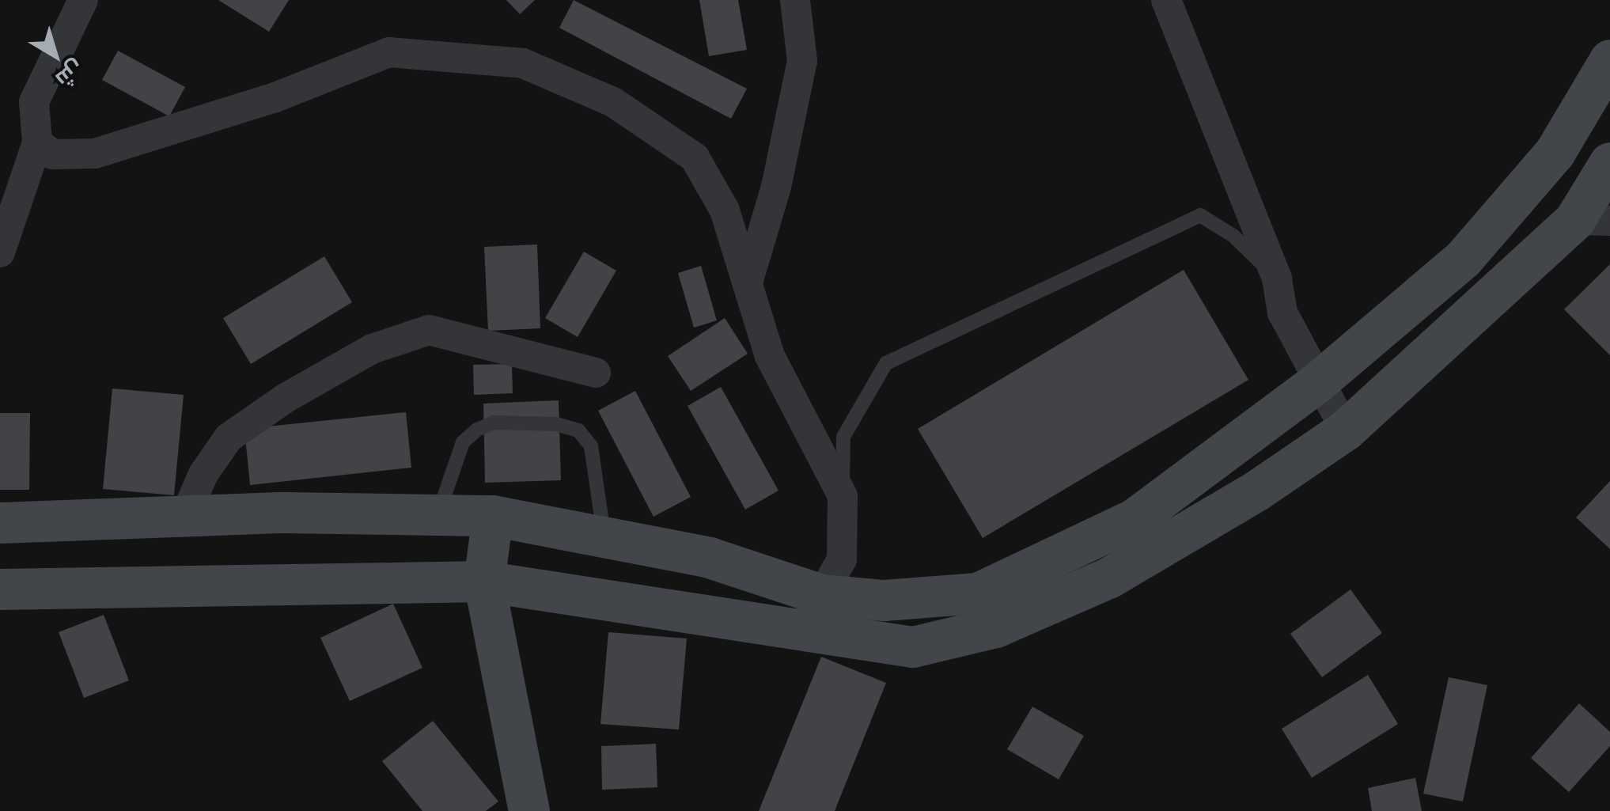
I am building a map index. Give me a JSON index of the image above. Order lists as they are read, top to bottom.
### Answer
{
  "north": "bottom right"
}
